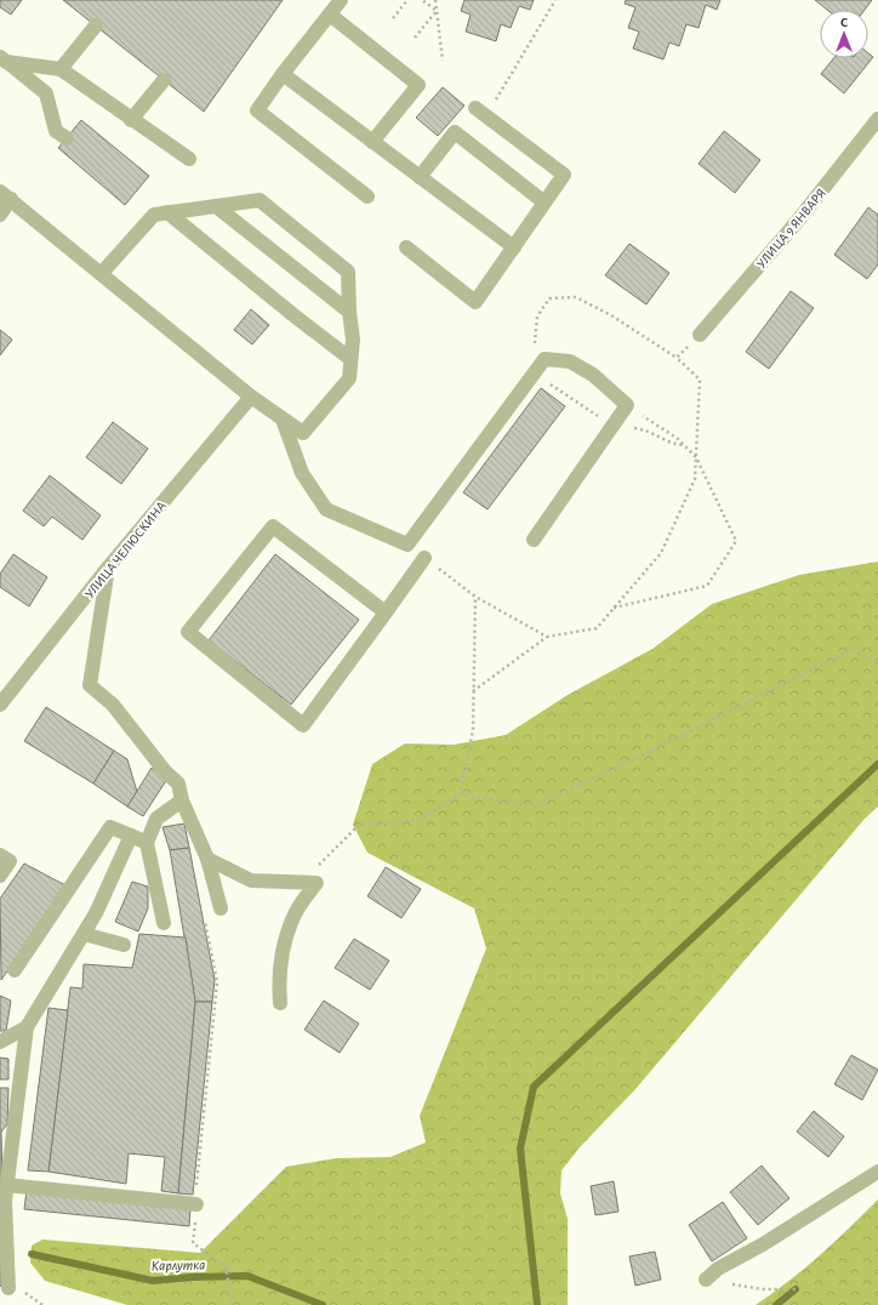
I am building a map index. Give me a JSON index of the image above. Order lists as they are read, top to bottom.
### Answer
{
  "streets": {
    "street": ["УЛИЦА 9 ЯНВАРЯ", "УЛИЦА ЧЕЛЮСКИНА"]
  },
  "water": ["Карлутка"],
  "north": "top"
}
